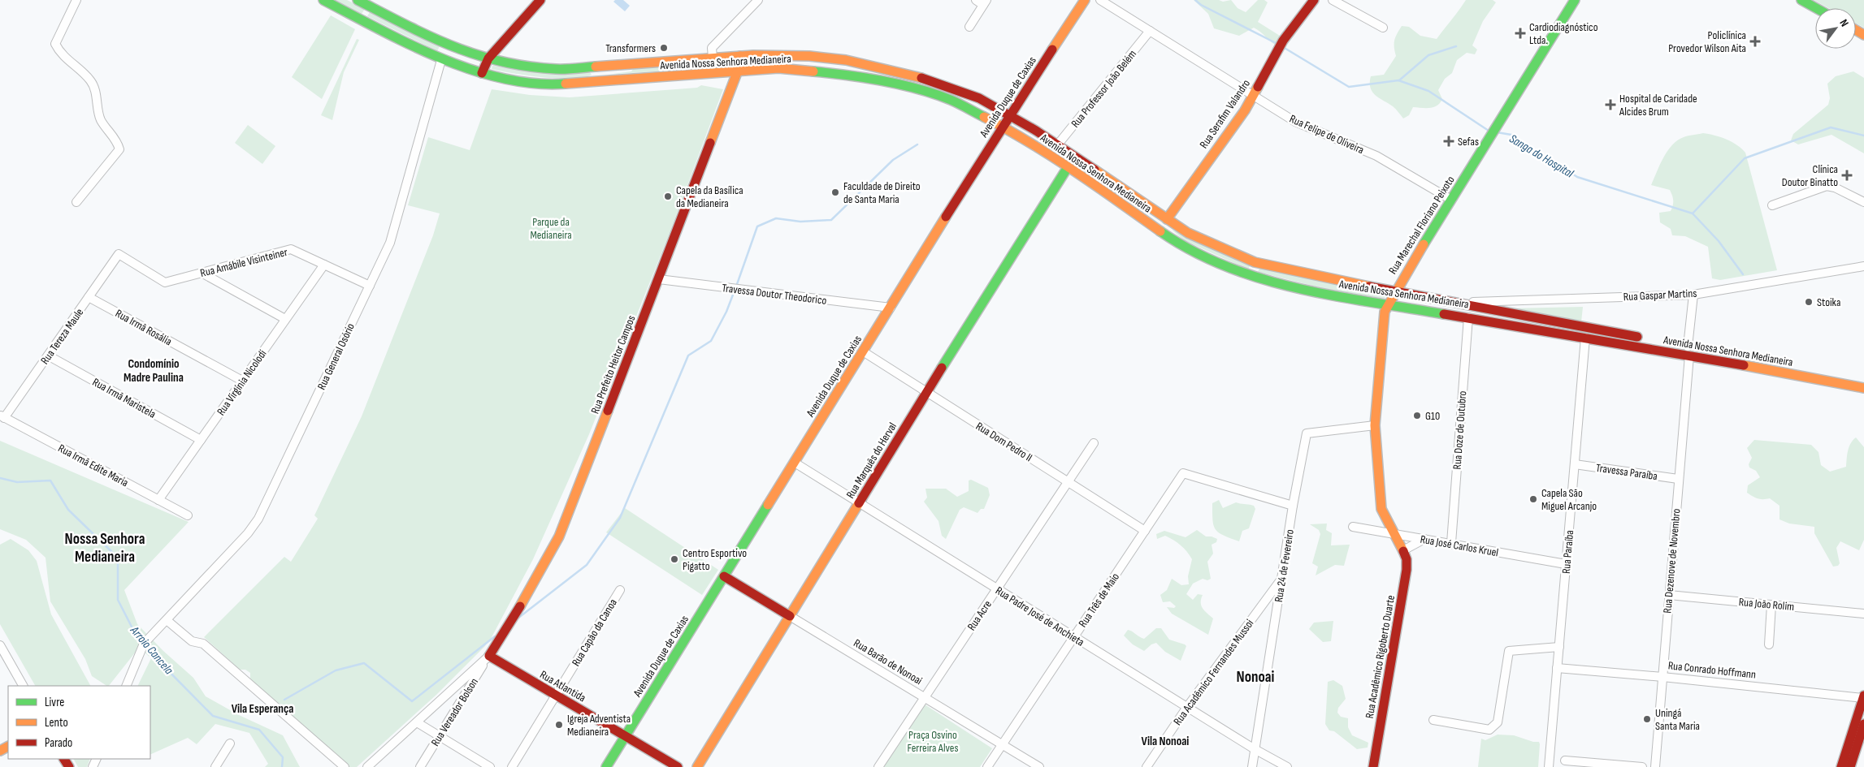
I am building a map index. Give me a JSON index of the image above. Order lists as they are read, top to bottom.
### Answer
{
  "streets": {
    "street": [
      "Avenida Nossa Senhora Medianeira",
      "Rua Professor João Belém",
      "Avenida Duque de Caxias",
      "Rua Serafim Valandro",
      "Rua Felipe de Oliveira",
      "Rua Marechal Floriano Peixoto",
      "Rua Amábile Visinteiner",
      "Travessa Doutor Theodorico",
      "Rua Gaspar Martins",
      "Rua Irmã Rosália",
      "Rua Tereza Maule",
      "Rua General Osório",
      "Rua Prefeito Heitor Campos",
      "Rua Virgínia Nicolodi",
      "Rua Irmã Maristela",
      "Rua Doze de Outubro",
      "Rua Dom Pedro II",
      "Rua Marquês do Herval",
      "Rua Irmã Edite Maria",
      "Travessa Paraíba",
      "Rua José Carlos Kruel",
      "Rua Paraíba",
      "Rua Dezenove de Novembro",
      "Rua 24 de Fevereiro",
      "Rua Três de Maio",
      "Rua João Rolim",
      "Rua Acre",
      "Rua Padre José de Anchieta",
      "Rua Capão da Canoa",
      "Rua Acadêmico Rigoberto Duarte",
      "Rua Barão de Nonoai",
      "Rua Conrado Hoffmann",
      "Rua Acadêmico Fernandes Mussoi",
      "Rua Atlantida",
      "Rua Vereador Bolson"
    ]
  },
  "crossings": [
    ["Avenida Nossa Senhora Medianeira", "Rua Professor João Belém"],
    ["Avenida Nossa Senhora Medianeira", "Avenida Duque de Caxias"],
    ["Avenida Nossa Senhora Medianeira", "Rua Serafim Valandro"],
    ["Avenida Nossa Senhora Medianeira", "Rua Marechal Floriano Peixoto"],
    ["Avenida Nossa Senhora Medianeira", "Rua Gaspar Martins"],
    ["Avenida Nossa Senhora Medianeira", "Rua General Osório"],
    ["Avenida Nossa Senhora Medianeira", "Rua Prefeito Heitor Campos"],
    ["Avenida Nossa Senhora Medianeira", "Rua Doze de Outubro"],
    ["Avenida Nossa Senhora Medianeira", "Rua Marquês do Herval"],
    ["Avenida Nossa Senhora Medianeira", "Rua Paraíba"],
    ["Avenida Nossa Senhora Medianeira", "Rua Dezenove de Novembro"],
    ["Rua Professor João Belém", "Rua Felipe de Oliveira"],
    ["Avenida Duque de Caxias", "Travessa Doutor Theodorico"],
    ["Avenida Duque de Caxias", "Rua Dom Pedro II"],
    ["Avenida Duque de Caxias", "Rua Padre José de Anchieta"],
    ["Avenida Duque de Caxias", "Rua Barão de Nonoai"],
    ["Avenida Duque de Caxias", "Rua Atlantida"],
    ["Rua Serafim Valandro", "Rua Felipe de Oliveira"],
    ["Rua Felipe de Oliveira", "Rua Marechal Floriano Peixoto"],
    ["Rua Marechal Floriano Peixoto", "Rua José Carlos Kruel"],
    ["Rua Marechal Floriano Peixoto", "Rua 24 de Fevereiro"],
    ["Rua Marechal Floriano Peixoto", "Rua Acadêmico Rigoberto Duarte"],
    ["Rua Amábile Visinteiner", "Rua Tereza Maule"],
    ["Rua Amábile Visinteiner", "Rua General Osório"],
    ["Rua Amábile Visinteiner", "Rua Virgínia Nicolodi"],
    ["Travessa Doutor Theodorico", "Rua Prefeito Heitor Campos"],
    ["Rua Gaspar Martins", "Rua Dezenove de Novembro"],
    ["Rua Irmã Rosália", "Rua Tereza Maule"],
    ["Rua Irmã Rosália", "Rua Virgínia Nicolodi"],
    ["Rua Tereza Maule", "Rua Irmã Maristela"],
    ["Rua Tereza Maule", "Rua Irmã Edite Maria"],
    ["Rua Prefeito Heitor Campos", "Rua Atlantida"],
    ["Rua Prefeito Heitor Campos", "Rua Vereador Bolson"],
    ["Rua Virgínia Nicolodi", "Rua Irmã Maristela"],
    ["Rua Virgínia Nicolodi", "Rua Irmã Edite Maria"],
    ["Rua Doze de Outubro", "Rua José Carlos Kruel"],
    ["Rua Dom Pedro II", "Rua Marquês do Herval"],
    ["Rua Dom Pedro II", "Rua Três de Maio"],
    ["Rua Dom Pedro II", "Rua Acre"],
    ["Rua Marquês do Herval", "Rua Padre José de Anchieta"],
    ["Rua Marquês do Herval", "Rua Barão de Nonoai"],
    ["Travessa Paraíba", "Rua Paraíba"],
    ["Travessa Paraíba", "Rua Dezenove de Novembro"],
    ["Rua José Carlos Kruel", "Rua Paraíba"],
    ["Rua José Carlos Kruel", "Rua Acadêmico Rigoberto Duarte"],
    ["Rua Paraíba", "Rua Conrado Hoffmann"],
    ["Rua Dezenove de Novembro", "Rua João Rolim"],
    ["Rua Dezenove de Novembro", "Rua Conrado Hoffmann"],
    ["Rua 24 de Fevereiro", "Rua Três de Maio"],
    ["Rua 24 de Fevereiro", "Rua Padre José de Anchieta"],
    ["Rua 24 de Fevereiro", "Rua Acadêmico Fernandes Mussoi"],
    ["Rua Três de Maio", "Rua Padre José de Anchieta"],
    ["Rua Três de Maio", "Rua Barão de Nonoai"],
    ["Rua Acre", "Rua Padre José de Anchieta"],
    ["Rua Acre", "Rua Barão de Nonoai"],
    ["Rua Padre José de Anchieta", "Rua Acadêmico Fernandes Mussoi"],
    ["Rua Capão da Canoa", "Rua Atlantida"],
    ["Rua Atlantida", "Rua Vereador Bolson"]
  ],
  "districts": [
    "Condomínio Madre Paulina",
    "Nossa Senhora Medianeira",
    "Nonoai",
    "Vila Esperança",
    "Vila Nonoai"
  ],
  "water": ["Sanga do Hospital", "Arroio Cancela"],
  "parks": ["Parque da Medianeira", "Praça Osvino Ferreira Alves"],
  "places": {
    "health": [
      "Cardiodiagnóstico Ltda.",
      "Policlínica Provedor Wilson Aita",
      "Hospital de Caridade Alcides Brum",
      "Sefas",
      "Clínica Doutor Binatto"
    ],
    "other": [
      "Transformers",
      "Faculdade de Direito de Santa Maria",
      "Capela da Basílica da Medianeira",
      "Stoika",
      "G10",
      "Capela São Miguel Arcanjo",
      "Centro Esportivo Pigatto",
      "Uningá Santa Maria",
      "Igreja Adventista Medianeira"
    ]
  },
  "legend": ["Livre", "Lento", "Parado"],
  "north": "top right"
}
